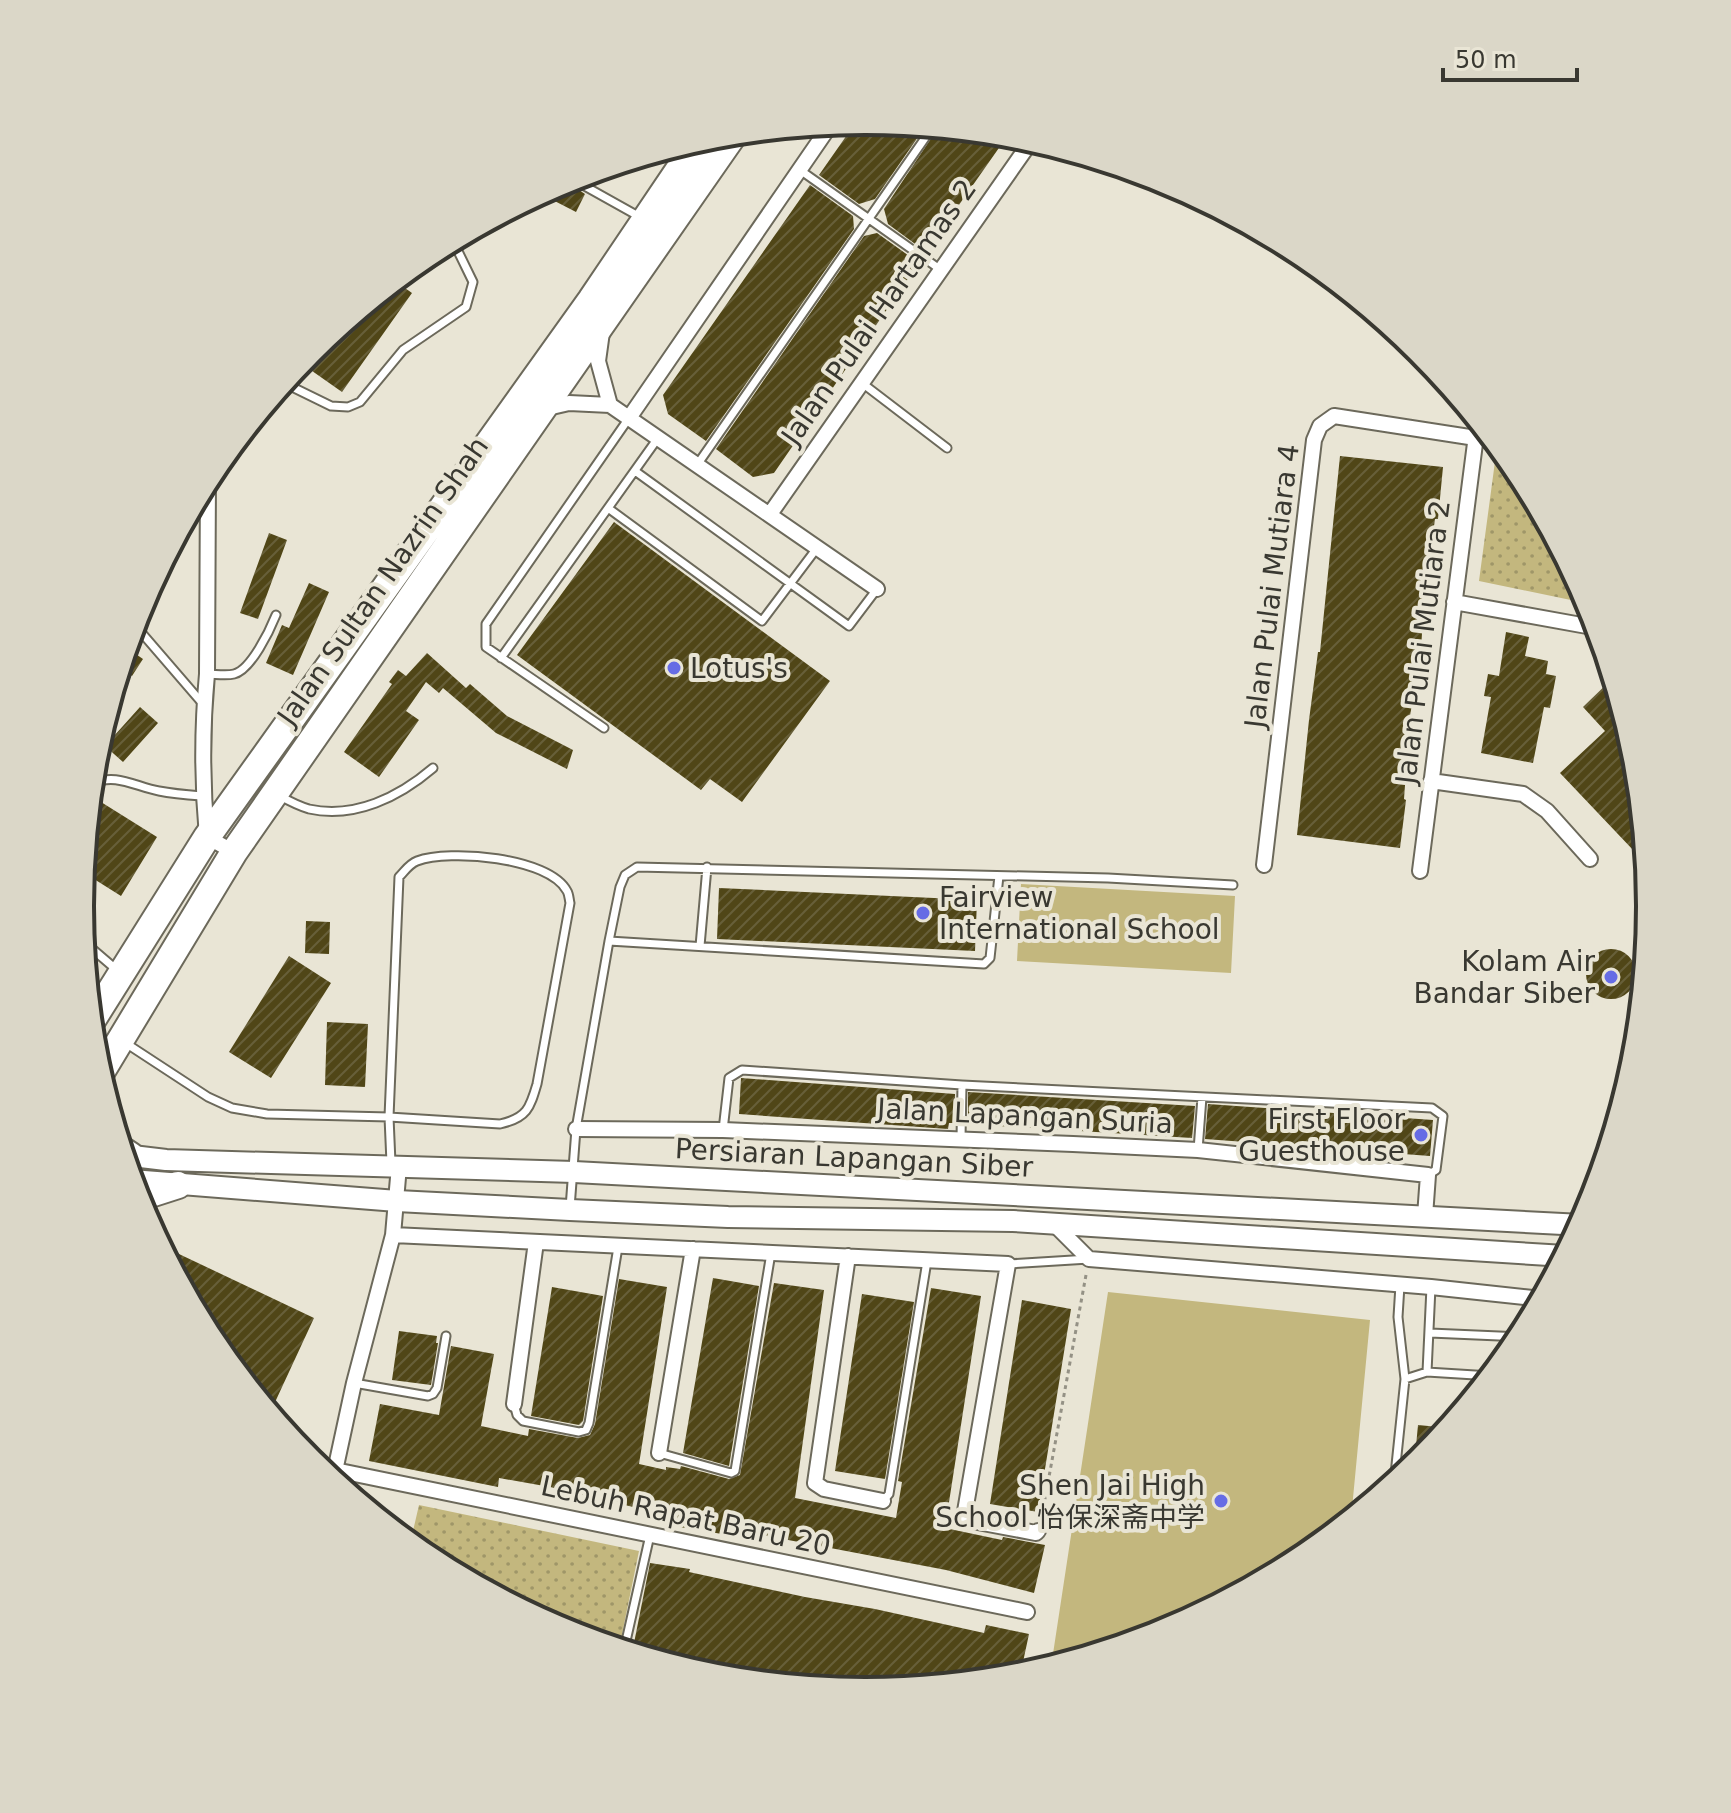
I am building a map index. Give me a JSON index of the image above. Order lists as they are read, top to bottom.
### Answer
{
  "streets": {
    "highway": ["Jalan Sultan Nazrin Shah"],
    "main road": ["Persiaran Lapangan Siber"],
    "street": [
      "Jalan Pulai Hartamas 2",
      "Jalan Pulai Mutiara 4",
      "Jalan Pulai Mutiara 2",
      "Jalan Lapangan Suria",
      "Lebuh Rapat Baru 20"
    ]
  },
  "crossings": [
    ["Jalan Pulai Mutiara 4", "Jalan Pulai Mutiara 2"]
  ],
  "places": [
    "Lotus's",
    "Fairview International School",
    "Kolam Air Bandar Siber",
    "First Floor Guesthouse",
    "Shen Jai High School 怡保深斋中学"
  ],
  "scale_bar": "50 m"
}
